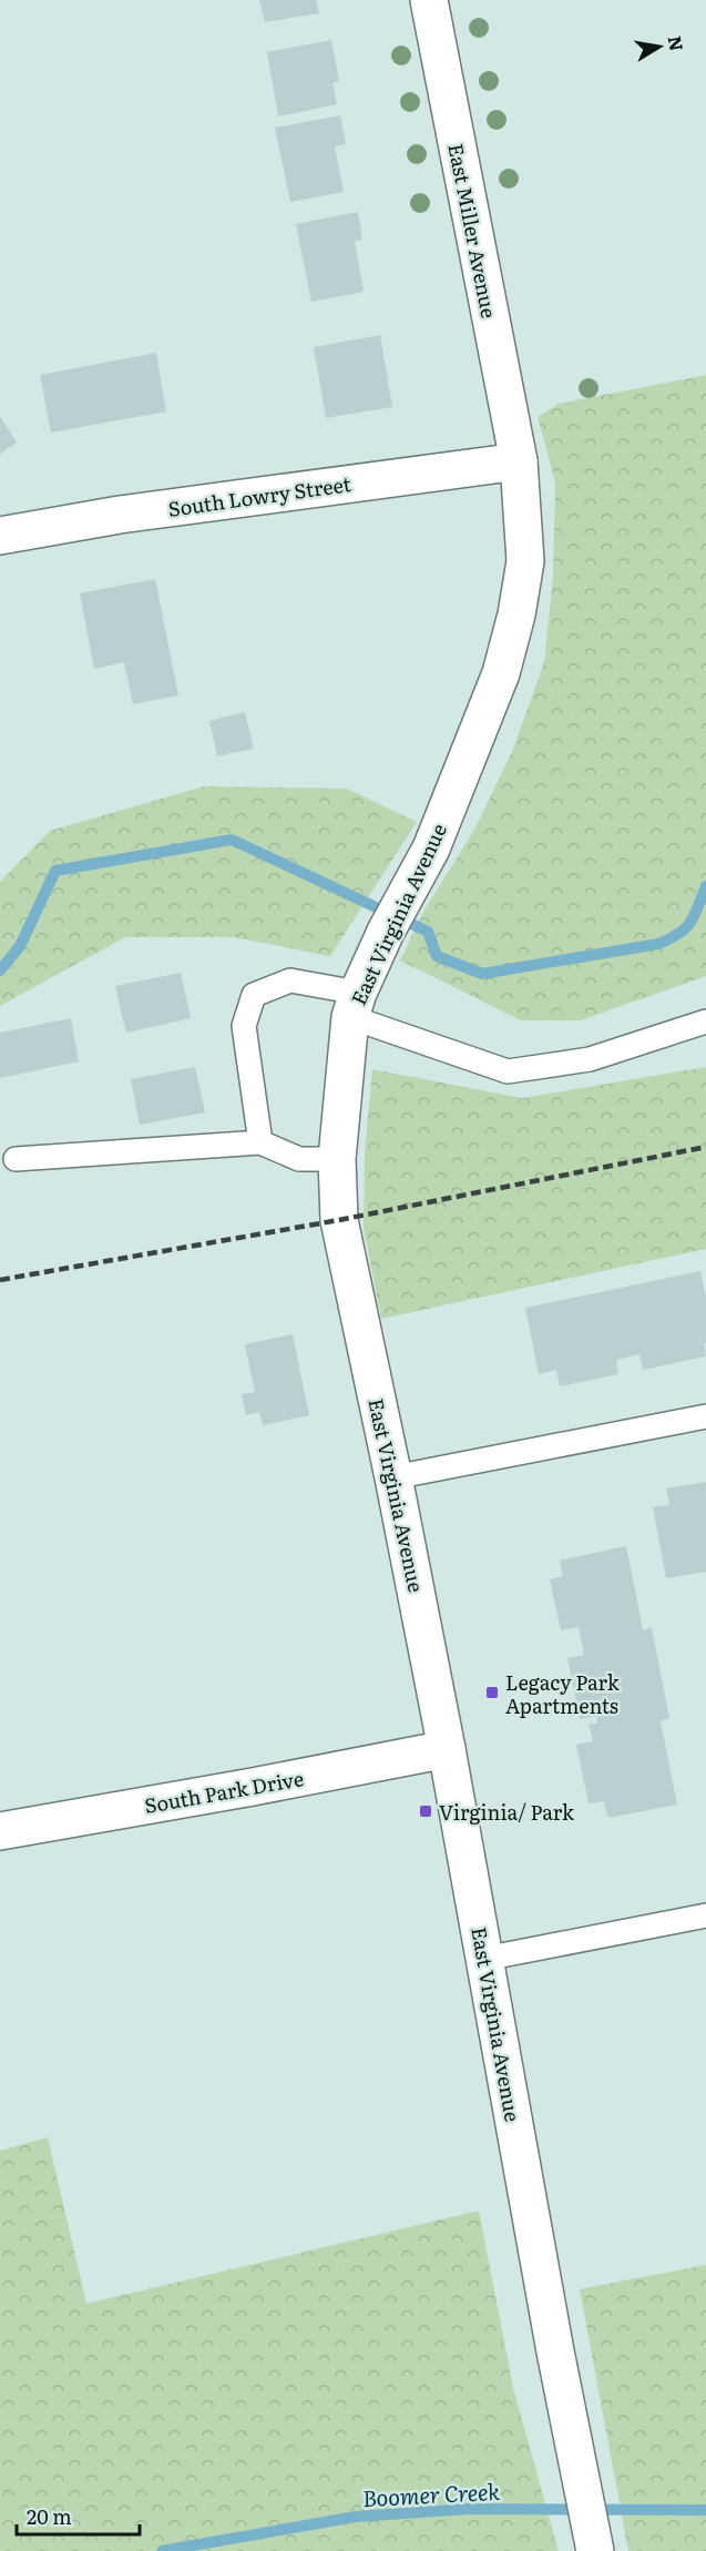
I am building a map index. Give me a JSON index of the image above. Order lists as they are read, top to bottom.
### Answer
{
  "streets": {
    "street": [
      "East Miller Avenue",
      "South Lowry Street",
      "East Virginia Avenue",
      "South Park Drive"
    ]
  },
  "crossings": [
    ["East Miller Avenue", "South Lowry Street"],
    ["East Miller Avenue", "East Virginia Avenue"],
    ["South Lowry Street", "East Virginia Avenue"],
    ["East Virginia Avenue", "South Park Drive"]
  ],
  "water": ["Boomer Creek"],
  "places": {
    "transit": ["Legacy Park Apartments", "Virginia/ Park"]
  },
  "scale_bar": "20 m",
  "north": "right"
}
